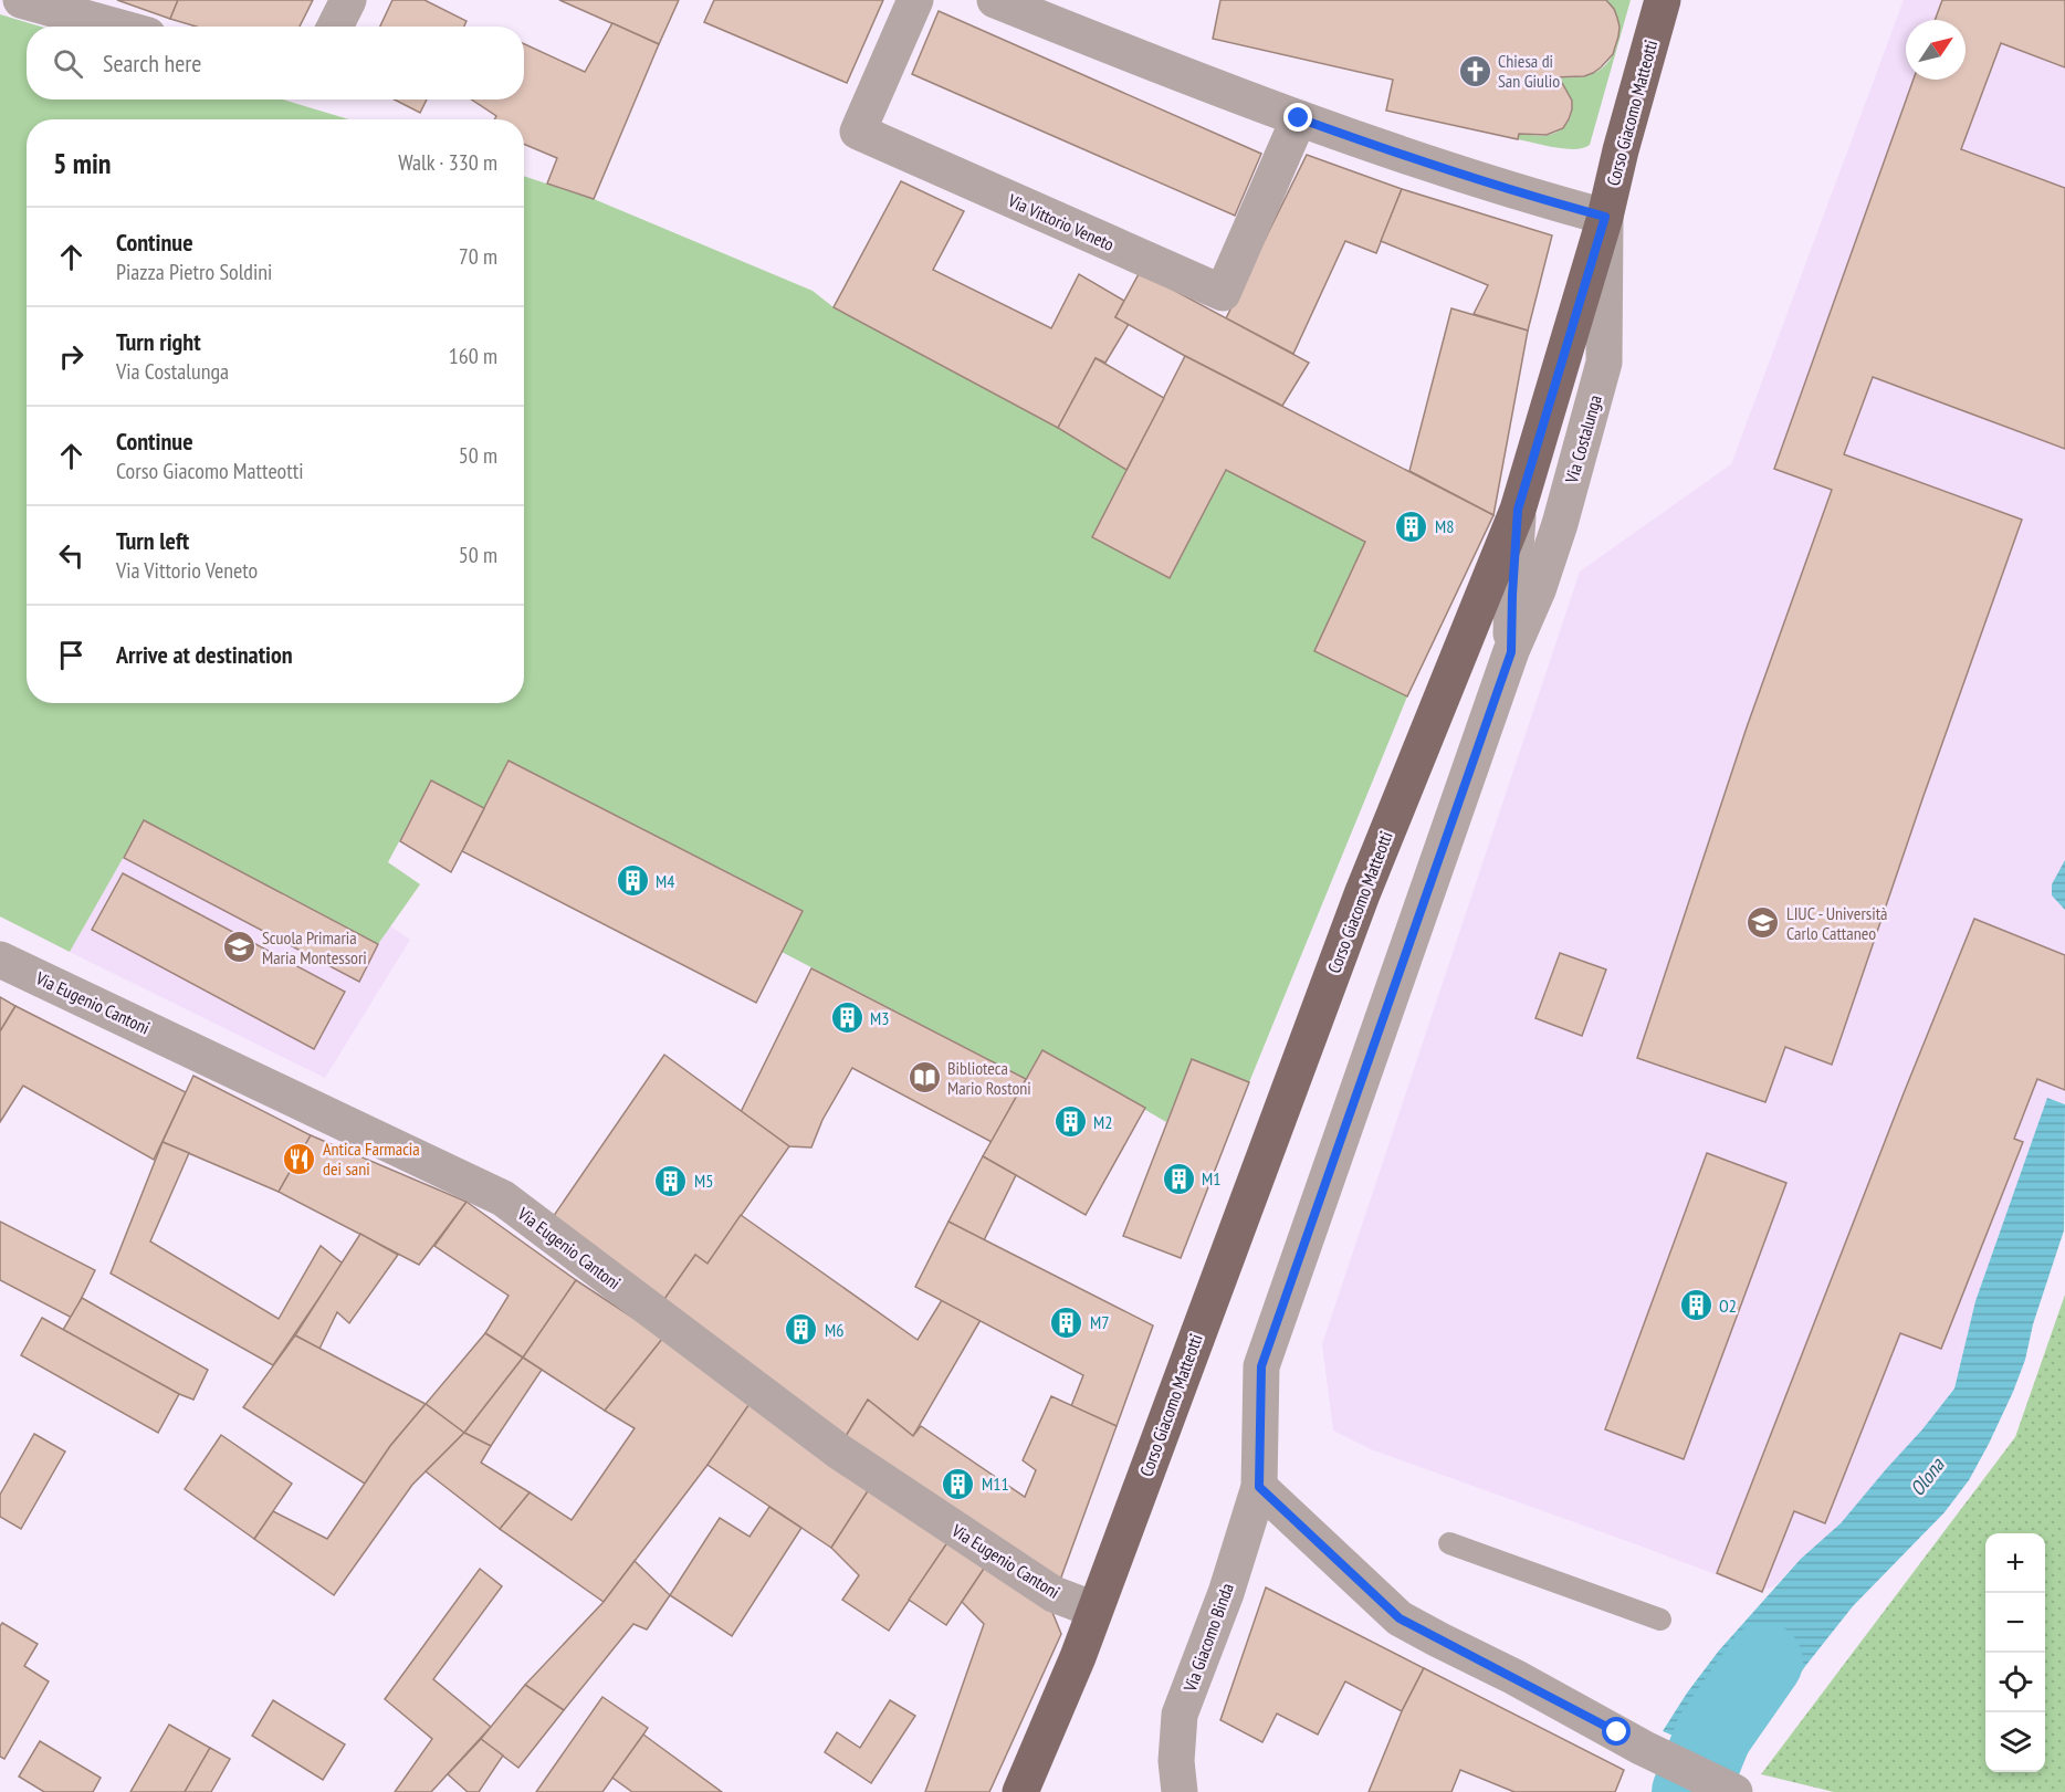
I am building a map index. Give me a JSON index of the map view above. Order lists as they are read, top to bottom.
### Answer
{
  "streets": {
    "main road": ["Corso Giacomo Matteotti"],
    "street": [
      "Via Vittorio Veneto",
      "Via Costalunga",
      "Via Eugenio Cantoni",
      "Via Giacomo Binda"
    ]
  },
  "crossings": [
    ["Corso Giacomo Matteotti", "Via Costalunga"],
    ["Corso Giacomo Matteotti", "Via Eugenio Cantoni"],
    ["Via Costalunga", "Via Giacomo Binda"]
  ],
  "water": ["Olona"],
  "places": {
    "church": ["Chiesa di San Giulio"],
    "building": [
      "M8",
      "M4",
      "M3",
      "M2",
      "M1",
      "M5",
      "O2",
      "M7",
      "M6",
      "M11"
    ],
    "school or university": ["LIUC - Università Carlo Cattaneo", "Scuola Primaria Maria Montessori"],
    "library": ["Biblioteca Mario Rostoni"],
    "restaurant": ["Antica Farmacia dei sani"]
  },
  "north": "top right",
  "page": {
    "search": "Search here",
    "heading": ["5 min", "Walk · 330 m"],
    "list": [
      ["Continue", "Piazza Pietro Soldini", "70 m"],
      ["Turn right", "Via Costalunga", "160 m"],
      ["Continue", "Corso Giacomo Matteotti", "50 m"],
      ["Turn left", "Via Vittorio Veneto", "50 m"],
      "Arrive at destination"
    ],
    "map_buttons": ["+", "−"]
  }
}
